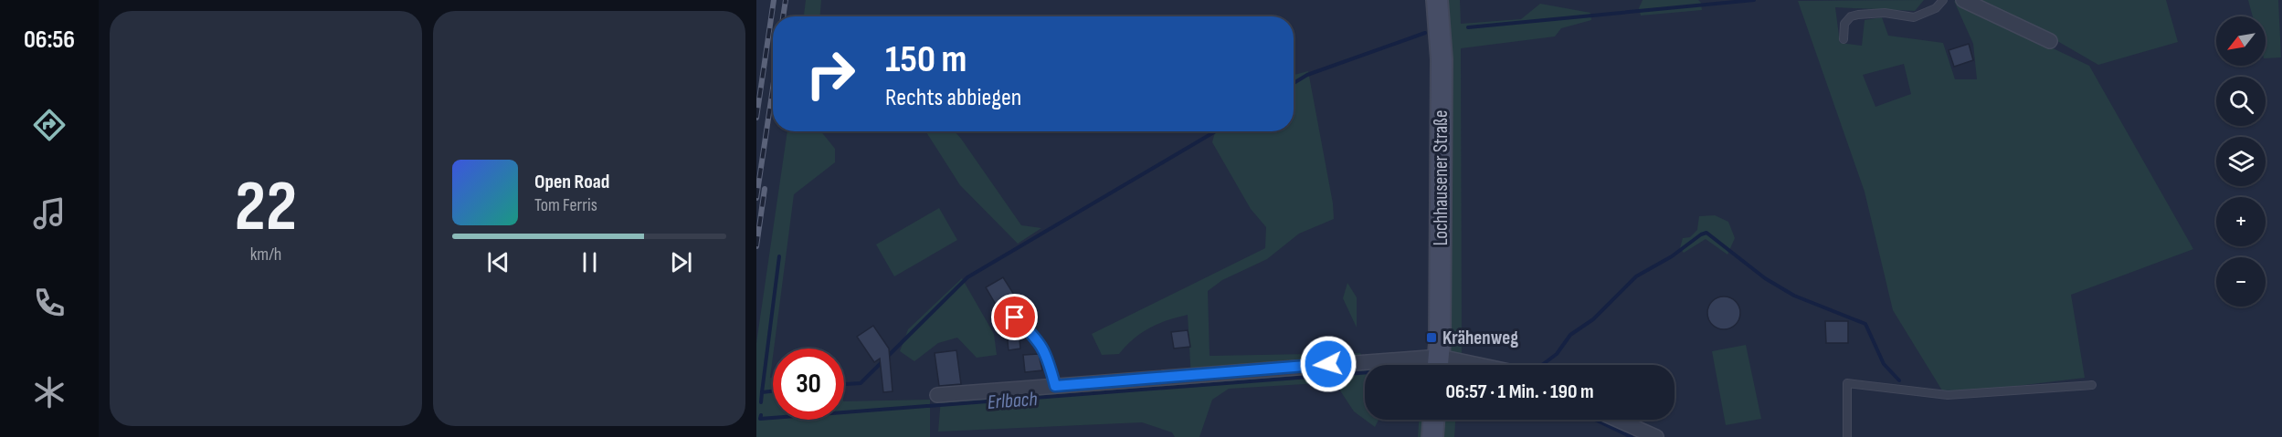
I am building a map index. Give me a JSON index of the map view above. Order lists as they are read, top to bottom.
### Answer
{
  "streets": {
    "main road": ["Lochhausener Straße"]
  },
  "water": ["Erlbach"],
  "places": {
    "transit": ["Krähenweg"]
  },
  "north": "bottom left",
  "page": {
    "tabs": "06:56",
    "tile": ["22", "km/h"],
    "map_buttons": ["+", "−"],
    "turn": ["150 m", "Rechts abbiegen"],
    "song": ["Open Road", "Tom Ferris"],
    "limit": "30",
    "trip": "06:57 · 1 Min. · 190 m"
  }
}
